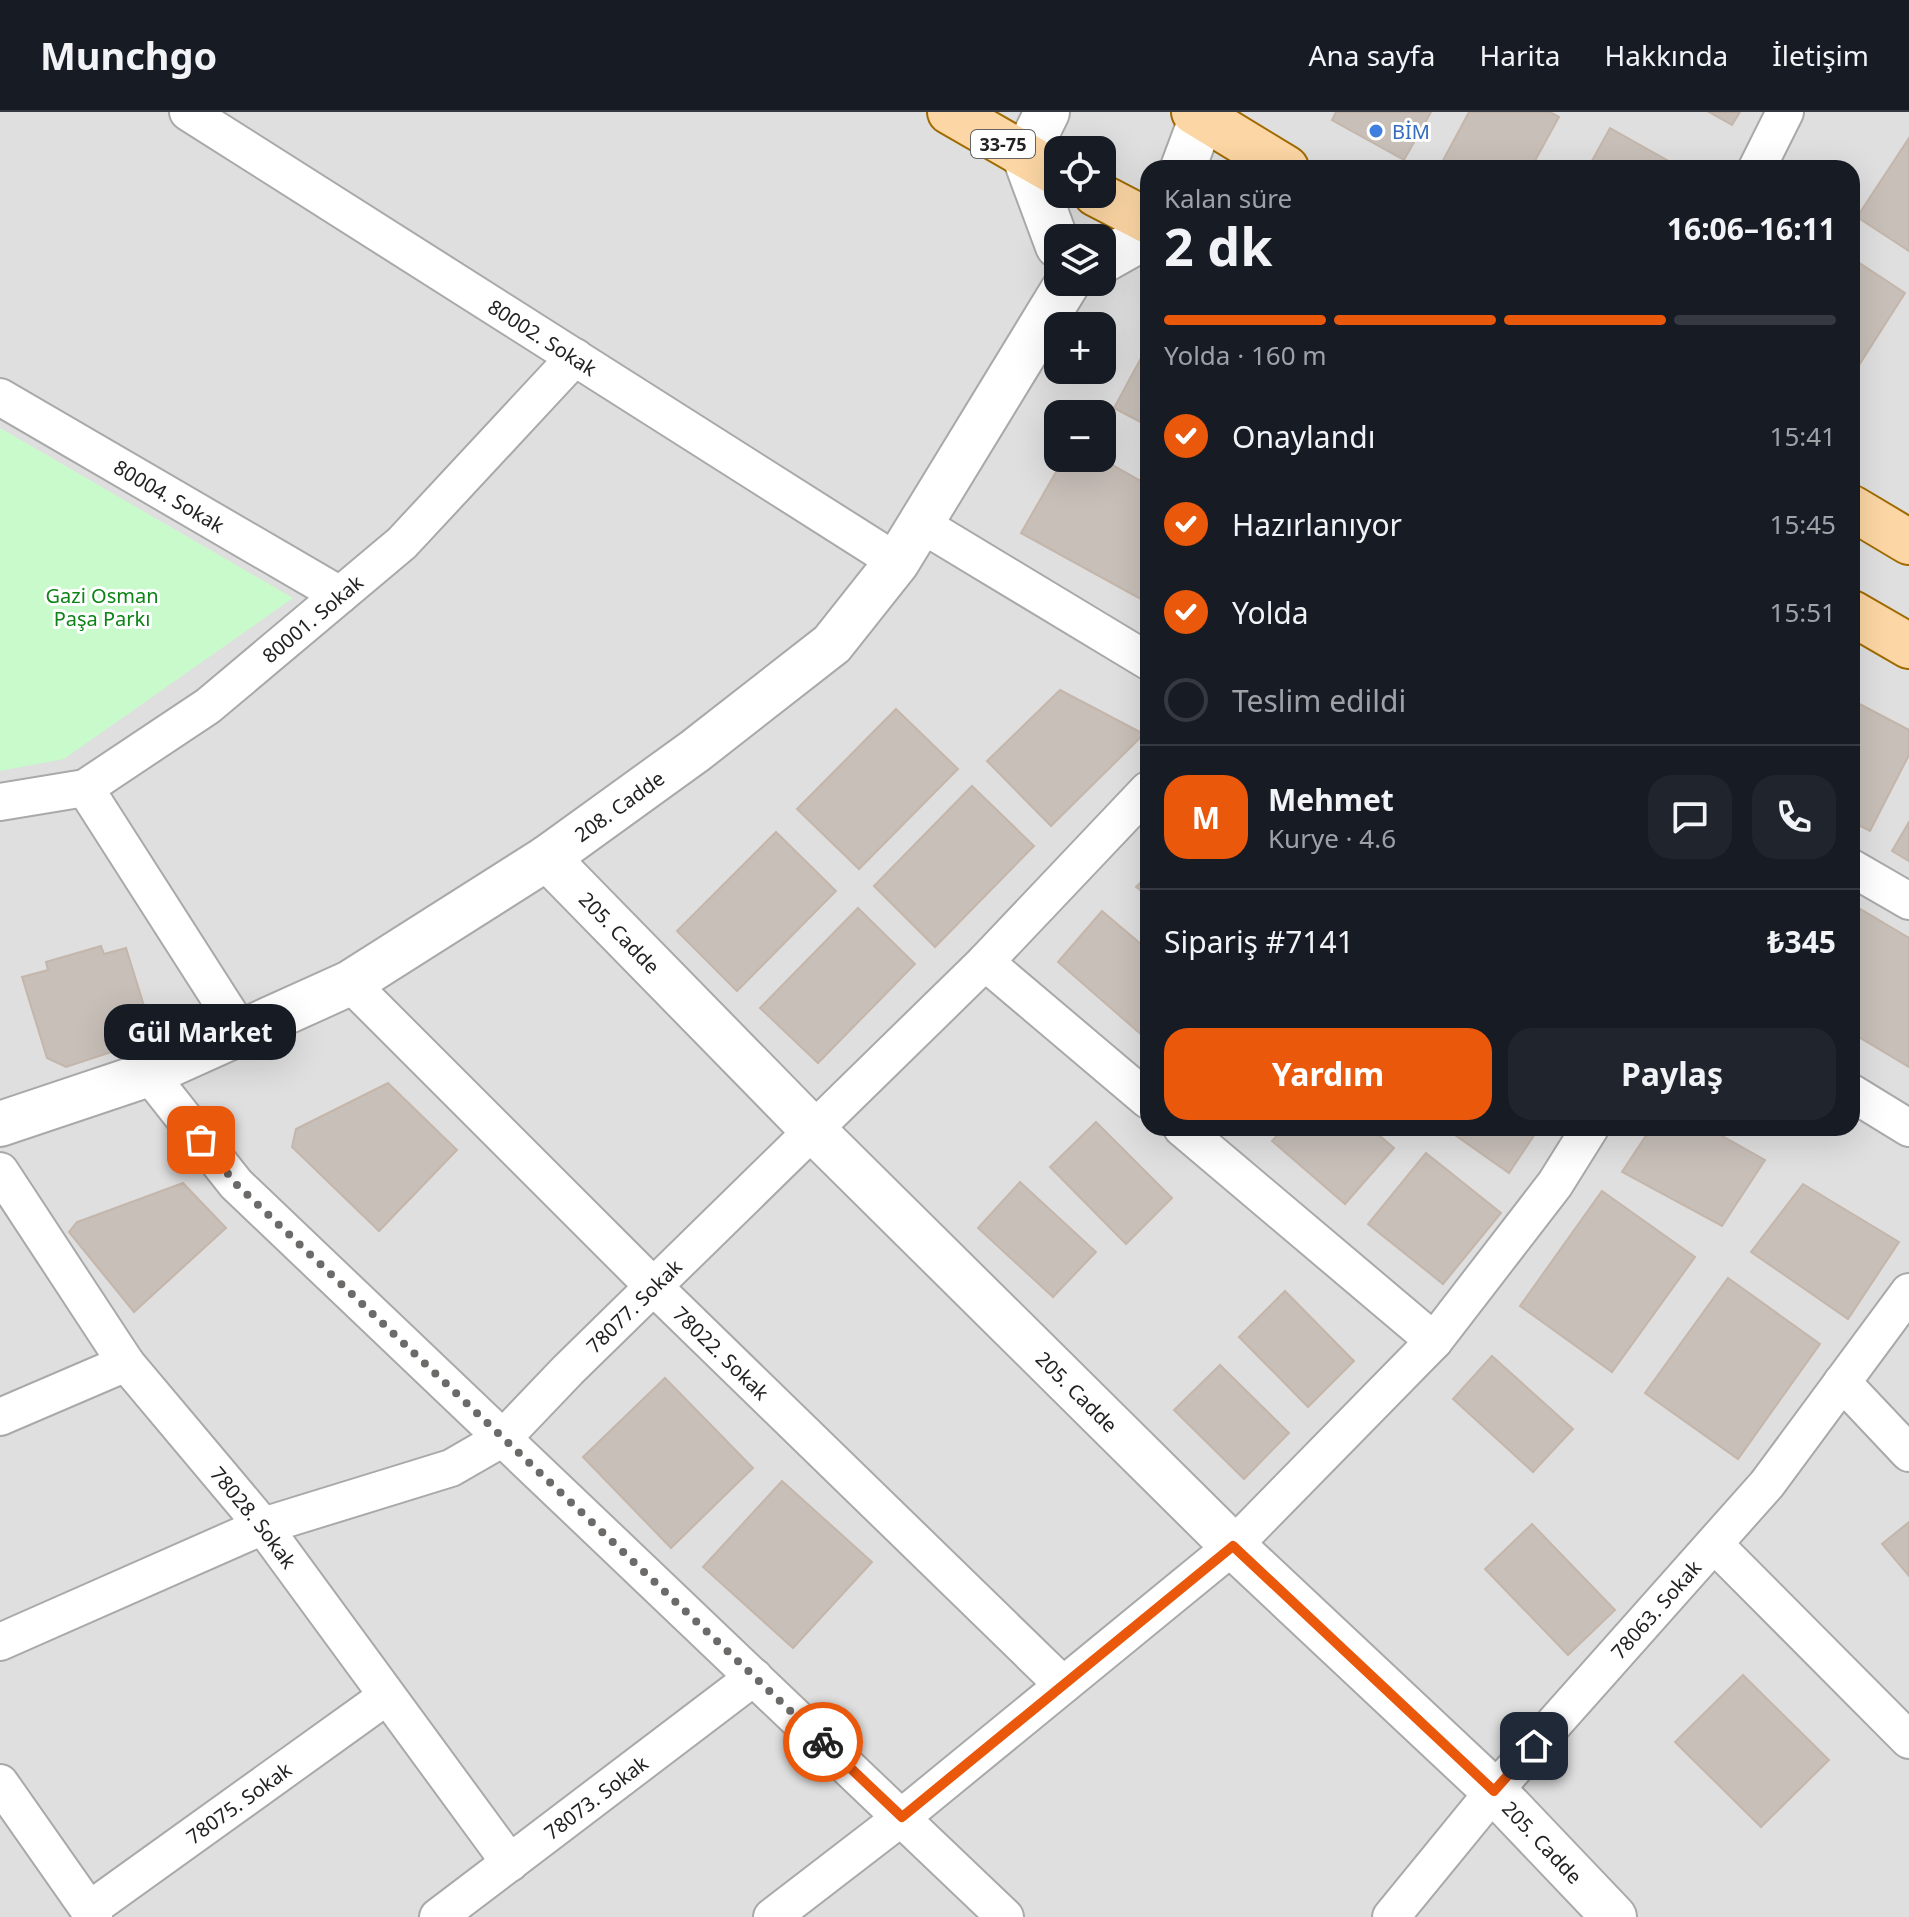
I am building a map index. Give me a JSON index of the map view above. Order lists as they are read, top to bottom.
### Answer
{
  "streets": {
    "main road": ["33-75"],
    "street": [
      "80002. Sokak",
      "80004. Sokak",
      "80001. Sokak",
      "208. Cadde",
      "205. Cadde",
      "78077. Sokak",
      "78022. Sokak",
      "78028. Sokak",
      "78063. Sokak",
      "78073. Sokak",
      "78075. Sokak"
    ]
  },
  "crossings": [
    ["80002. Sokak", "80001. Sokak"],
    ["80002. Sokak", "208. Cadde"],
    ["80004. Sokak", "80001. Sokak"],
    ["208. Cadde", "205. Cadde"],
    ["208. Cadde", "78022. Sokak"],
    ["205. Cadde", "78077. Sokak"],
    ["205. Cadde", "78063. Sokak"],
    ["78077. Sokak", "78022. Sokak"],
    ["78077. Sokak", "78028. Sokak"],
    ["78028. Sokak", "78073. Sokak"],
    ["78028. Sokak", "78075. Sokak"]
  ],
  "parks": ["Gazi Osman Paşa Parkı"],
  "places": ["BİM", "Gül Market"],
  "page": {
    "header": "Munchgo",
    "nav": [
      "Ana sayfa",
      "Harita",
      "Hakkında",
      "İletişim"
    ],
    "map_buttons": ["+", "−"],
    "heading": ["2 dk", "Kalan süre", "16:06–16:11"],
    "panel": [
      "Mehmet",
      "Kurye · 4.6",
      "Sipariş #7141",
      "₺345"
    ],
    "bar": "Yolda · 160 m",
    "list": [
      ["Onaylandı", "15:41"],
      ["Hazırlanıyor", "15:45"],
      ["Yolda", "15:51"],
      "Teslim edildi"
    ],
    "round": "M",
    "bubble": "Gül Market",
    "buttons": ["Yardım", "Paylaş"]
  }
}
